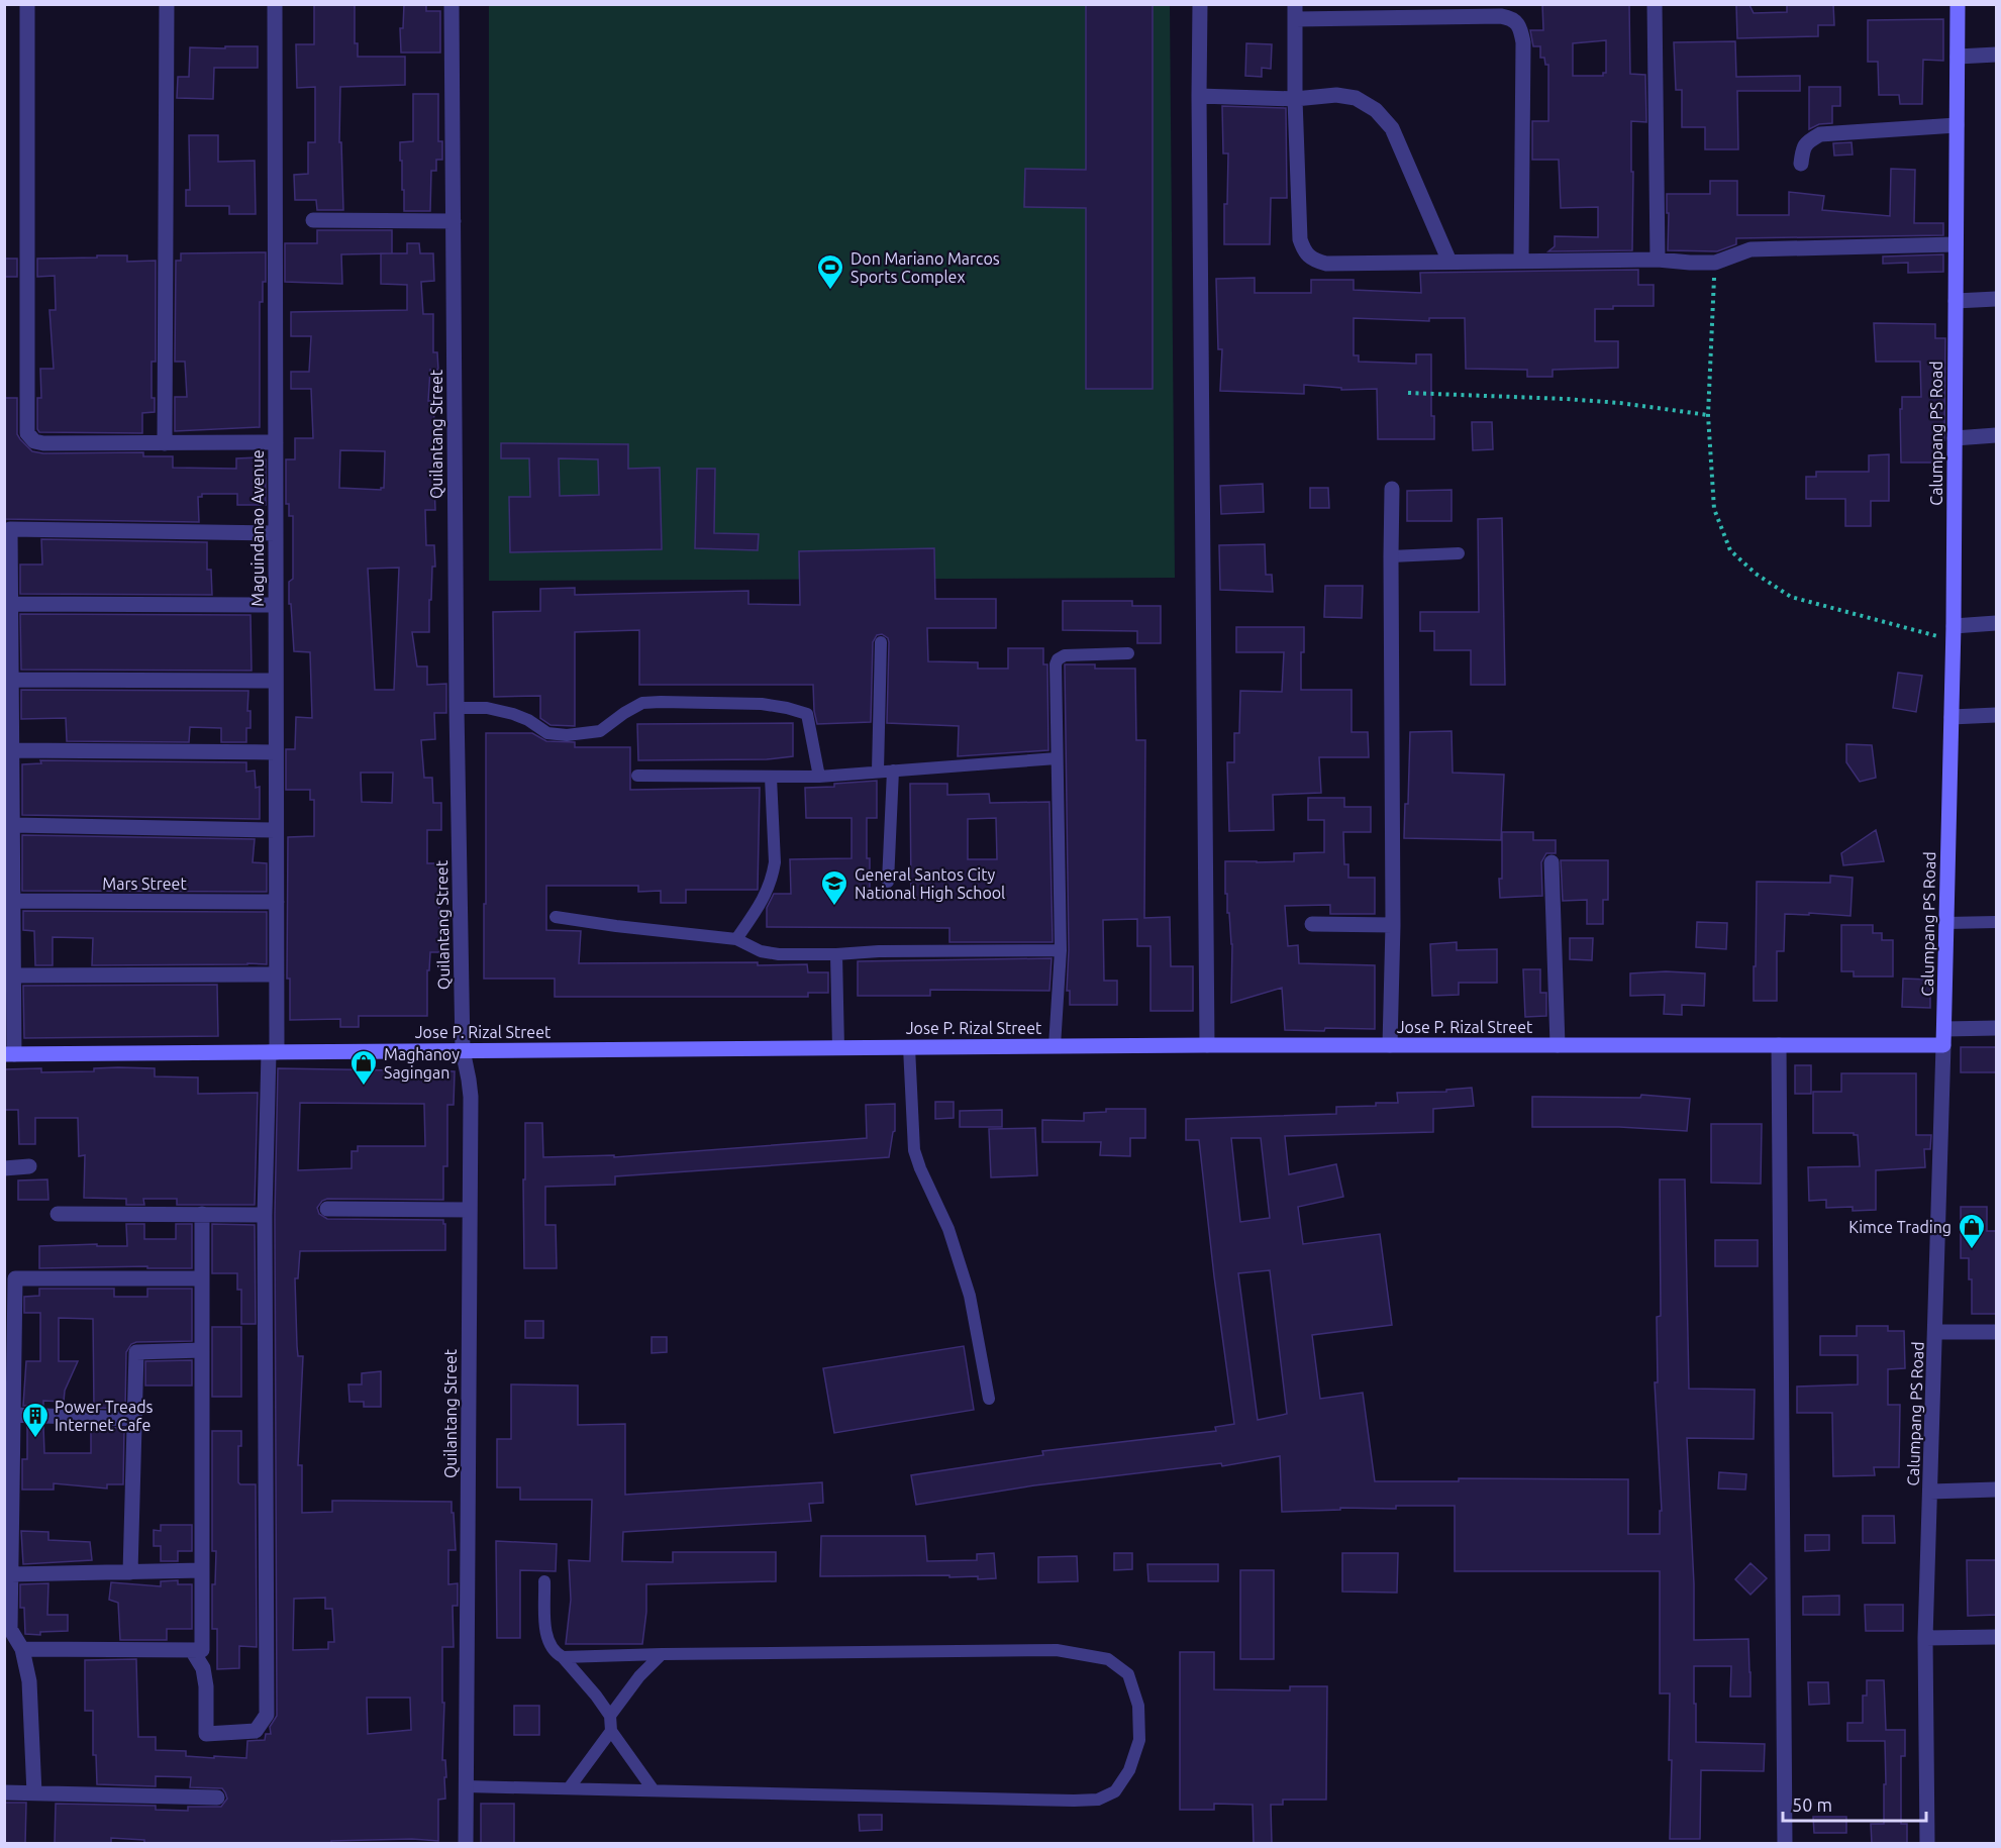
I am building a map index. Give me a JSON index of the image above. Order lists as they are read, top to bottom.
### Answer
{
  "streets": {
    "street": [
      "Calumpang PS Road",
      "Quilantang Street",
      "Maguindanao Avenue",
      "Mars Street",
      "Jose P. Rizal Street"
    ]
  },
  "crossings": [
    ["Calumpang PS Road", "Jose P. Rizal Street"],
    ["Quilantang Street", "Jose P. Rizal Street"],
    ["Maguindanao Avenue", "Mars Street"],
    ["Maguindanao Avenue", "Jose P. Rizal Street"]
  ],
  "places": {
    "sports": ["Don Mariano Marcos Sports Complex"],
    "school or university": ["General Santos City National High School"],
    "shop": ["Maghanoy Sagingan", "Kimce Trading"],
    "building": ["Power Treads Internet Cafe"]
  },
  "scale_bar": "50 m"
}
